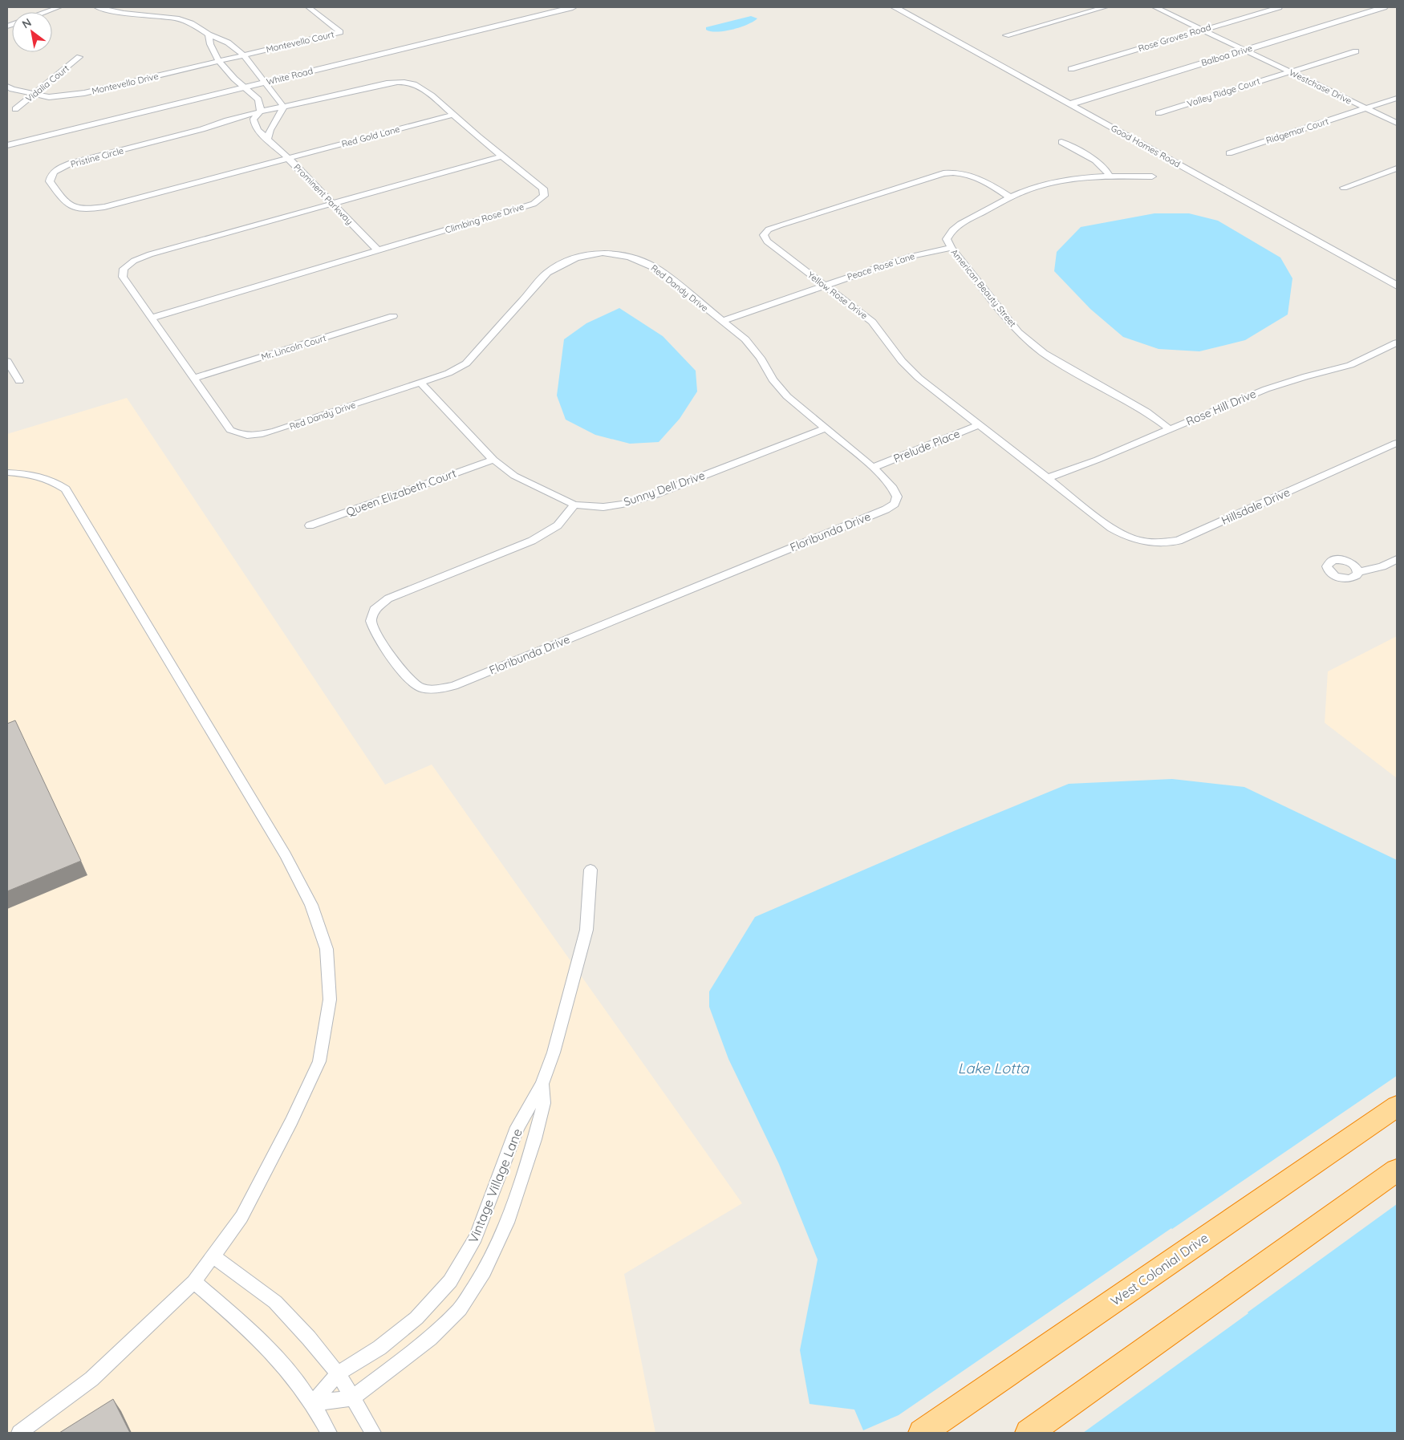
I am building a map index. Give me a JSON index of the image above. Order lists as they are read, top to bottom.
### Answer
{
  "streets": {
    "highway": ["West Colonial Drive"],
    "street": [
      "Rose Groves Road",
      "Montevello Court",
      "Balboa Drive",
      "White Road",
      "Vidalia Court",
      "Montevello Drive",
      "Westchase Drive",
      "Valley Ridge Court",
      "Ridgemar Court",
      "Red Gold Lane",
      "Good Homes Road",
      "Pristine Circle",
      "Prominent Parkway",
      "Climbing Rose Drive",
      "Peace Rose Lane",
      "Red Dandy Drive",
      "American Beauty Street",
      "Yellow Rose Drive",
      "Mr. Lincoln Court",
      "Rose Hill Drive",
      "Prelude Place",
      "Sunny Dell Drive",
      "Queen Elizabeth Court",
      "Hillsdale Drive",
      "Floribunda Drive",
      "Vintage Village Lane"
    ]
  },
  "crossings": [
    ["Rose Groves Road", "Westchase Drive"],
    ["Montevello Court", "Montevello Drive"],
    ["Balboa Drive", "Westchase Drive"],
    ["Balboa Drive", "Good Homes Road"],
    ["Vidalia Court", "Montevello Drive"],
    ["Westchase Drive", "Valley Ridge Court"],
    ["Westchase Drive", "Ridgemar Court"],
    ["Red Gold Lane", "Pristine Circle"],
    ["Red Gold Lane", "Prominent Parkway"],
    ["Red Gold Lane", "Climbing Rose Drive"],
    ["Pristine Circle", "Prominent Parkway"],
    ["Pristine Circle", "Climbing Rose Drive"],
    ["Prominent Parkway", "Climbing Rose Drive"],
    ["Prominent Parkway", "Red Dandy Drive"],
    ["Climbing Rose Drive", "Red Dandy Drive"],
    ["Peace Rose Lane", "Red Dandy Drive"],
    ["Peace Rose Lane", "American Beauty Street"],
    ["Peace Rose Lane", "Yellow Rose Drive"],
    ["Red Dandy Drive", "Mr. Lincoln Court"],
    ["Red Dandy Drive", "Prelude Place"],
    ["Red Dandy Drive", "Sunny Dell Drive"],
    ["Red Dandy Drive", "Floribunda Drive"],
    ["American Beauty Street", "Yellow Rose Drive"],
    ["American Beauty Street", "Rose Hill Drive"],
    ["Yellow Rose Drive", "Rose Hill Drive"],
    ["Yellow Rose Drive", "Prelude Place"],
    ["Yellow Rose Drive", "Hillsdale Drive"],
    ["Prelude Place", "Floribunda Drive"],
    ["Sunny Dell Drive", "Queen Elizabeth Court"],
    ["Sunny Dell Drive", "Floribunda Drive"]
  ],
  "water": ["Lake Lotta"],
  "north": "top left"
}
